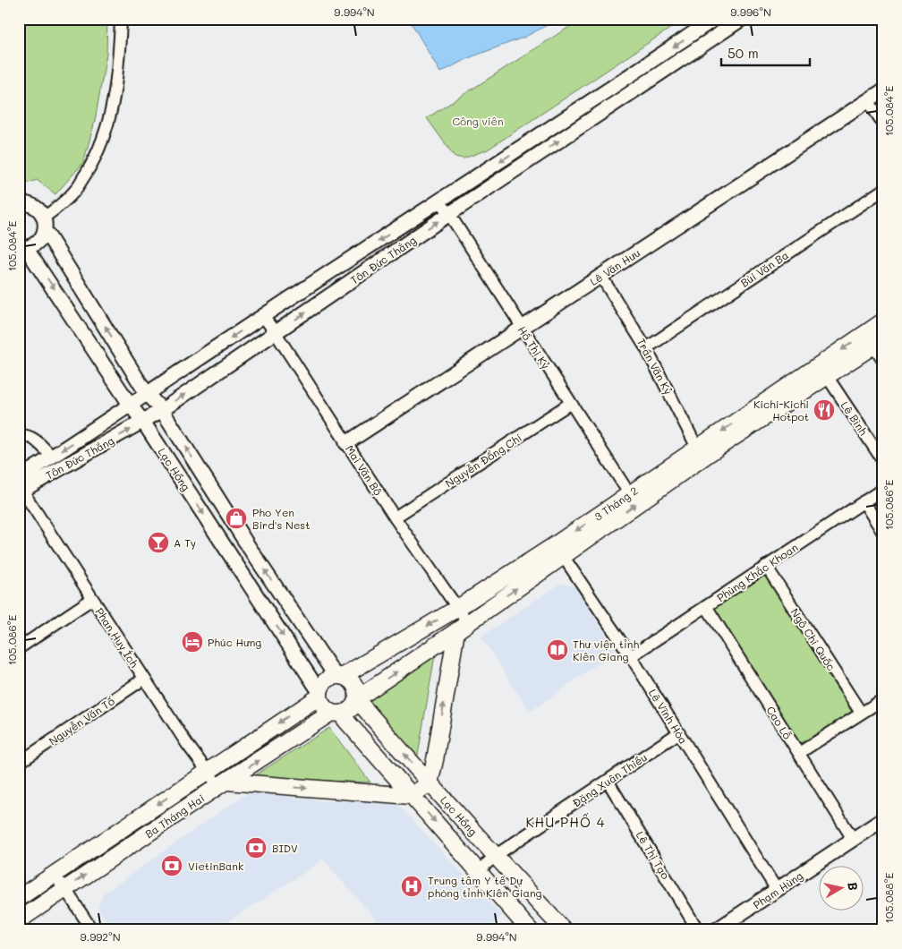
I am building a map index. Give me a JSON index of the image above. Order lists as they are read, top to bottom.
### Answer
{
  "streets": {
    "main road": ["Lạc Hồng", "3 Tháng 2", "Ba Tháng Hai"],
    "street": [
      "Tôn Đức Thắng",
      "Lê Văn Hưu",
      "Bùi Văn Ba",
      "Hồ Thị Kỷ",
      "Trần Văn Kỷ",
      "Lê Bình",
      "Nguyễn Đổng Chi",
      "Mai Văn Bộ",
      "Phùng Khắc Khoan",
      "Phan Huy Ích",
      "Ngô Chí Quốc",
      "Lê Vĩnh Hòa",
      "Nguyễn Văn Tố",
      "Cao Lỗ",
      "Đặng Xuân Thiều",
      "Lê Thị Tạo",
      "Phạm Hùng"
    ]
  },
  "crossings": [
    ["Tôn Đức Thắng", "Hồ Thị Kỷ"],
    ["Tôn Đức Thắng", "Lạc Hồng"],
    ["Tôn Đức Thắng", "Mai Văn Bộ"],
    ["Tôn Đức Thắng", "Phan Huy Ích"],
    ["Lê Văn Hưu", "Hồ Thị Kỷ"],
    ["Lê Văn Hưu", "Trần Văn Kỷ"],
    ["Lê Văn Hưu", "Mai Văn Bộ"],
    ["Bùi Văn Ba", "Trần Văn Kỷ"],
    ["Hồ Thị Kỷ", "Nguyễn Đổng Chi"],
    ["Hồ Thị Kỷ", "3 Tháng 2"],
    ["Trần Văn Kỷ", "3 Tháng 2"],
    ["Lê Bình", "3 Tháng 2"],
    ["Nguyễn Đổng Chi", "Mai Văn Bộ"],
    ["Lạc Hồng", "3 Tháng 2"],
    ["Lạc Hồng", "Đặng Xuân Thiều"],
    ["Lạc Hồng", "Ba Tháng Hai"],
    ["Mai Văn Bộ", "3 Tháng 2"],
    ["3 Tháng 2", "Lê Vĩnh Hòa"],
    ["3 Tháng 2", "Ba Tháng Hai"],
    ["Phùng Khắc Khoan", "Ngô Chí Quốc"],
    ["Phùng Khắc Khoan", "Lê Vĩnh Hòa"],
    ["Phùng Khắc Khoan", "Cao Lỗ"],
    ["Phan Huy Ích", "Nguyễn Văn Tố"],
    ["Phan Huy Ích", "Ba Tháng Hai"],
    ["Lê Vĩnh Hòa", "Đặng Xuân Thiều"],
    ["Lê Vĩnh Hòa", "Phạm Hùng"],
    ["Cao Lỗ", "Phạm Hùng"],
    ["Đặng Xuân Thiều", "Lê Thị Tạo"]
  ],
  "districts": ["KHU PHỐ 4"],
  "parks": ["Công viên"],
  "places": {
    "restaurant": ["Kichi-Kichi Hotpot"],
    "shop": ["Pho Yen Bird's Nest"],
    "bar": ["A Ty"],
    "hotel": ["Phúc Hưng"],
    "library": ["Thư viện tỉnh Kiên Giang"],
    "bank": ["BIDV", "VietinBank"],
    "hospital": ["Trung tâm Y tế Dự phòng tỉnh Kiên Giang"]
  },
  "scale_bar": "50 m",
  "north": "right",
  "coordinates": [
    "9.994°N",
    "9.996°N",
    "105.084°E",
    "105.086°E",
    "105.088°E",
    "9.992°N"
  ]
}
